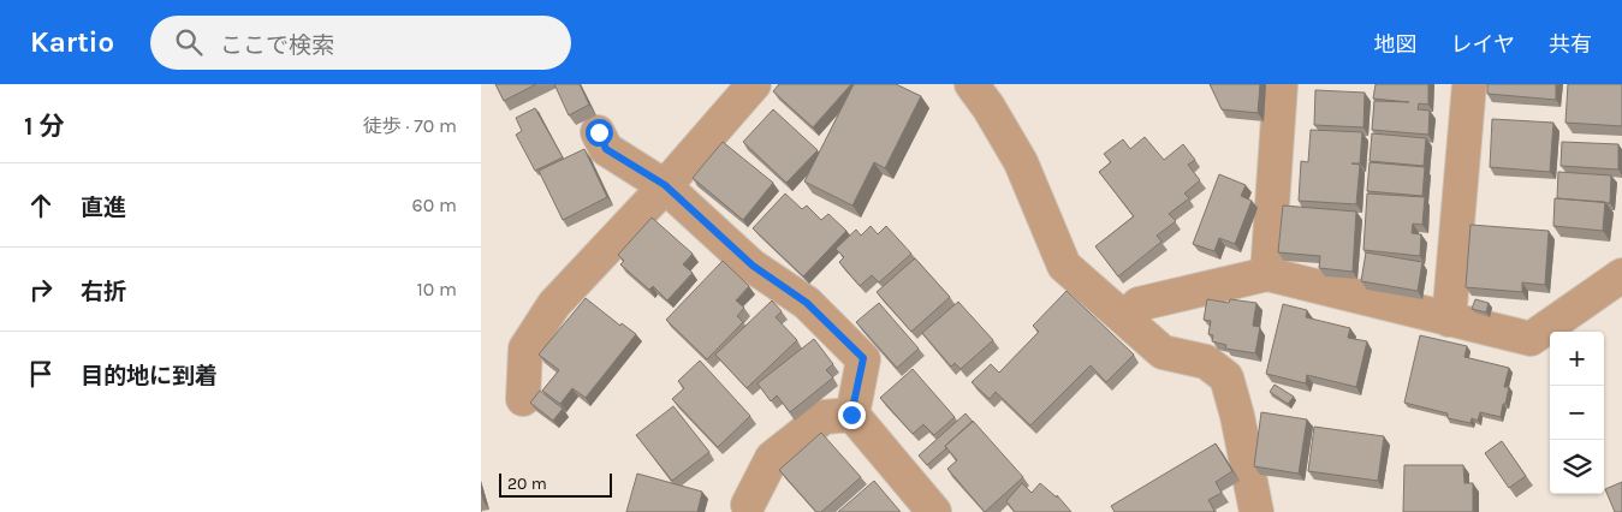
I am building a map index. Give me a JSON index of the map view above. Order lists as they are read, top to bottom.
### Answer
{
  "scale_bar": "20 m",
  "page": {
    "header": "Kartio",
    "search": "ここで検索",
    "nav": ["地図", "レイヤ", "共有"],
    "heading": ["1 分", "徒歩 · 70 m"],
    "list": [
      ["直進", "60 m"],
      ["右折", "10 m"],
      "目的地に到着"
    ],
    "map_buttons": ["+", "−"],
    "scale": "20 m"
  }
}
